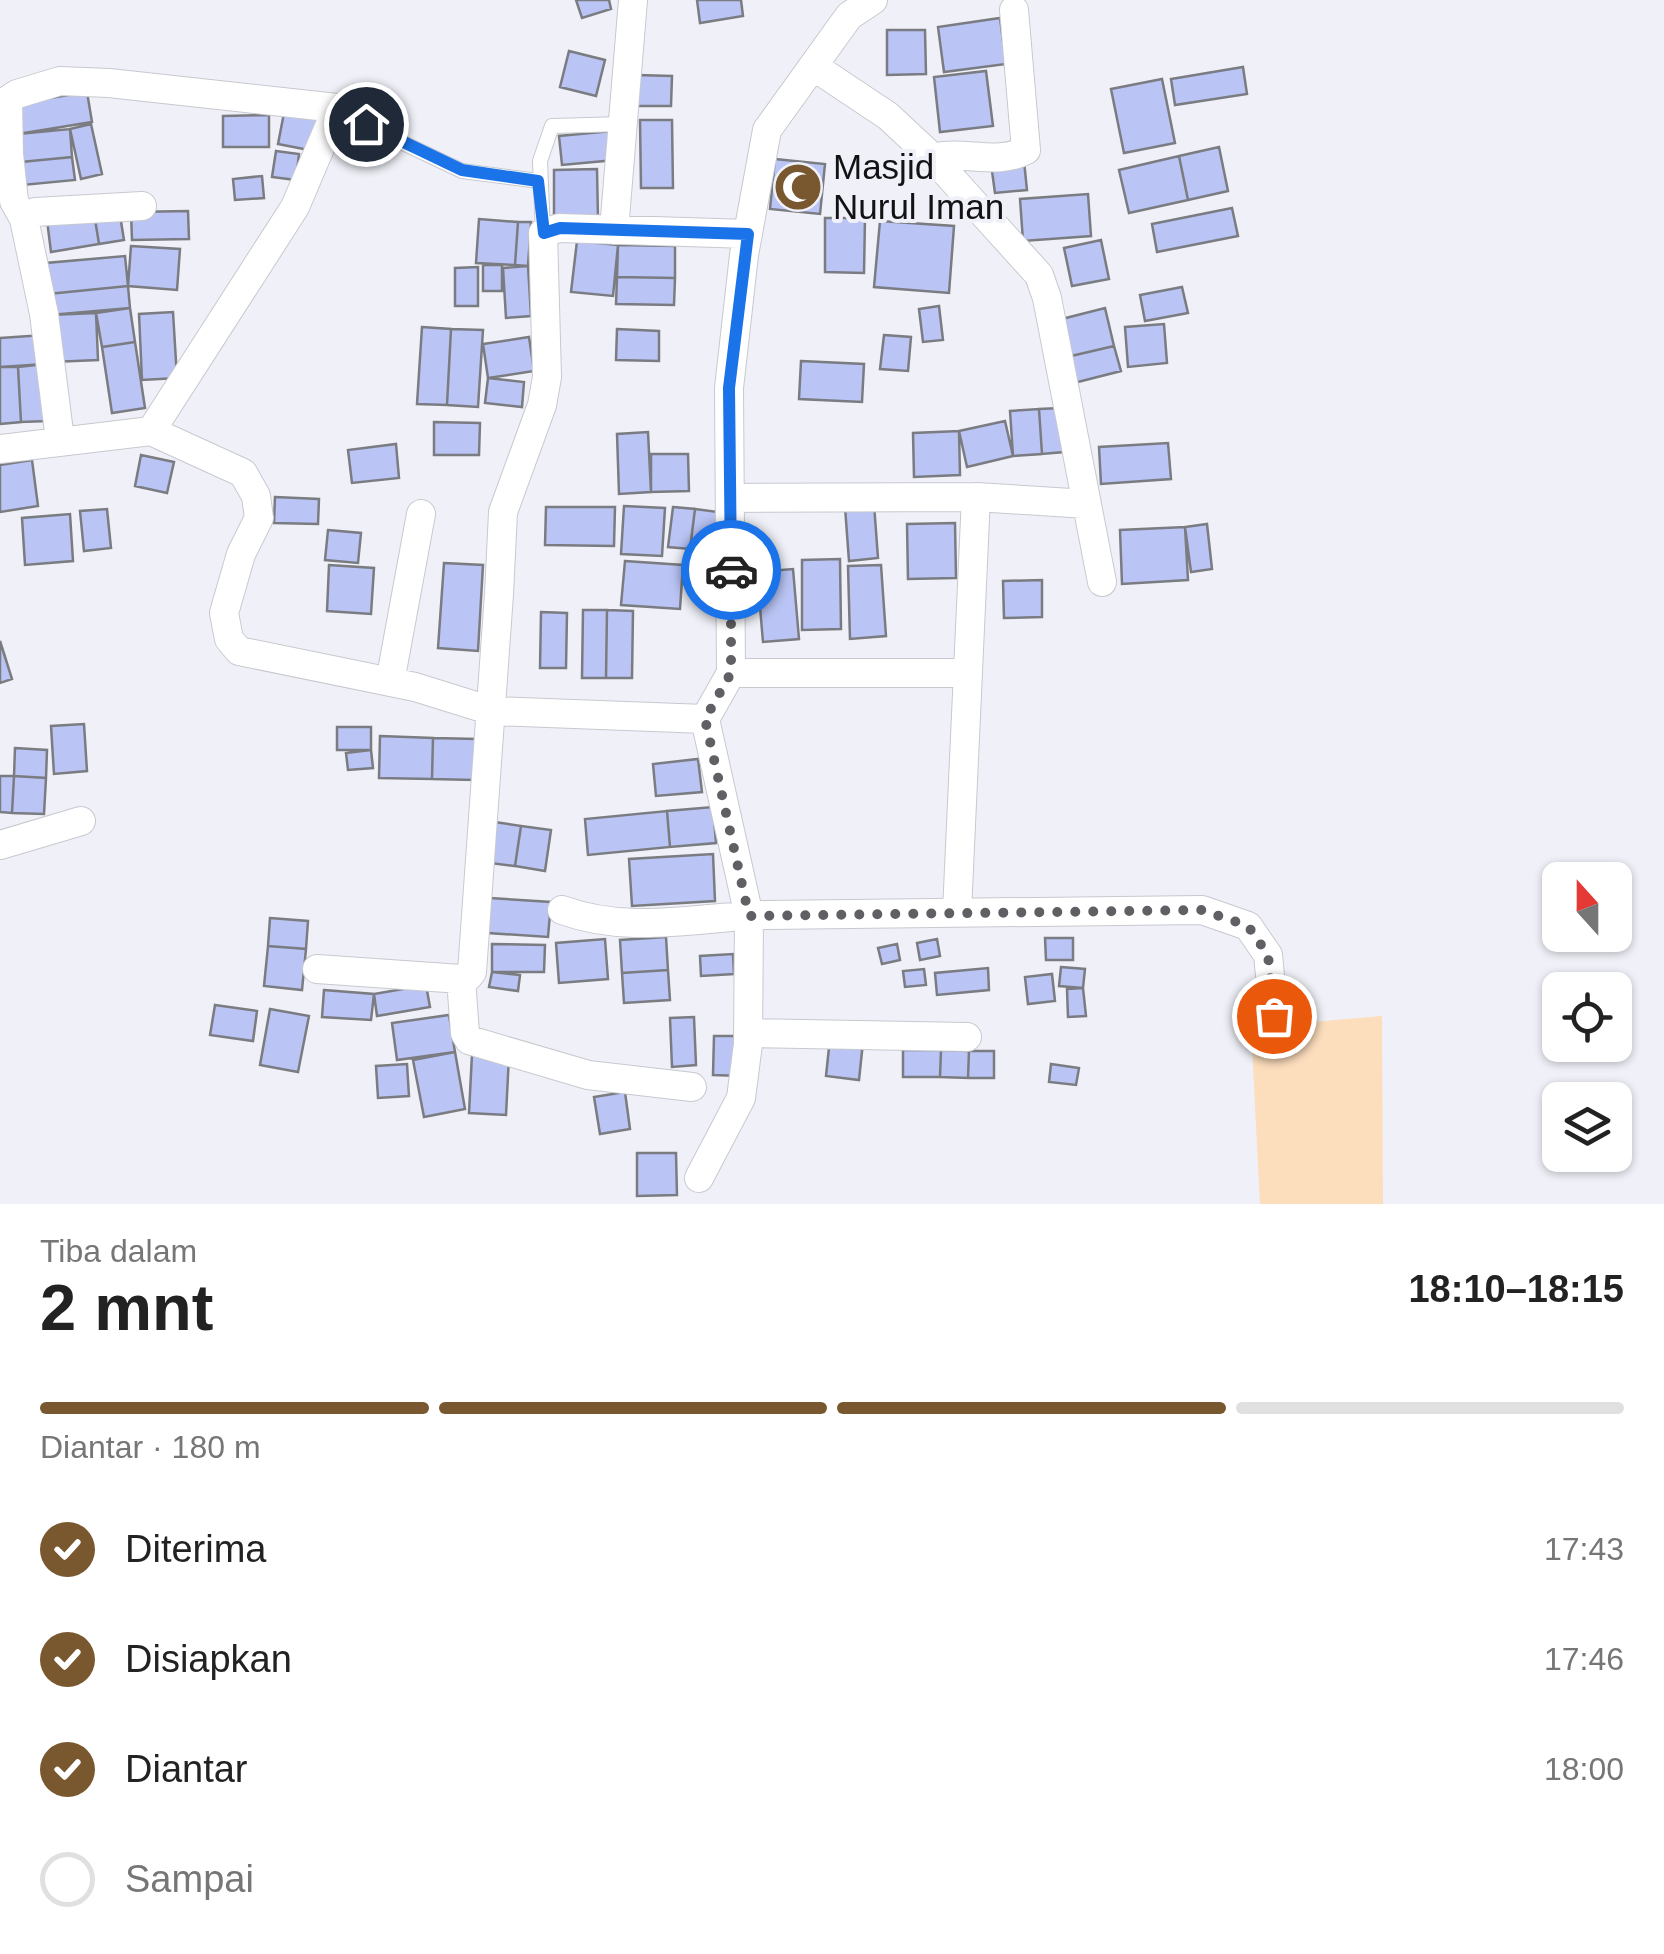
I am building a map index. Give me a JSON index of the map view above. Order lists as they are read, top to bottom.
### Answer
{
  "places": {
    "mosque": ["Masjid Nurul Iman"]
  },
  "north": "top",
  "page": {
    "heading": ["2 mnt", "Tiba dalam", "18:10–18:15"],
    "bar": "Diantar · 180 m",
    "list": [
      ["Diterima", "17:43"],
      ["Disiapkan", "17:46"],
      ["Diantar", "18:00"],
      "Sampai"
    ]
  }
}
